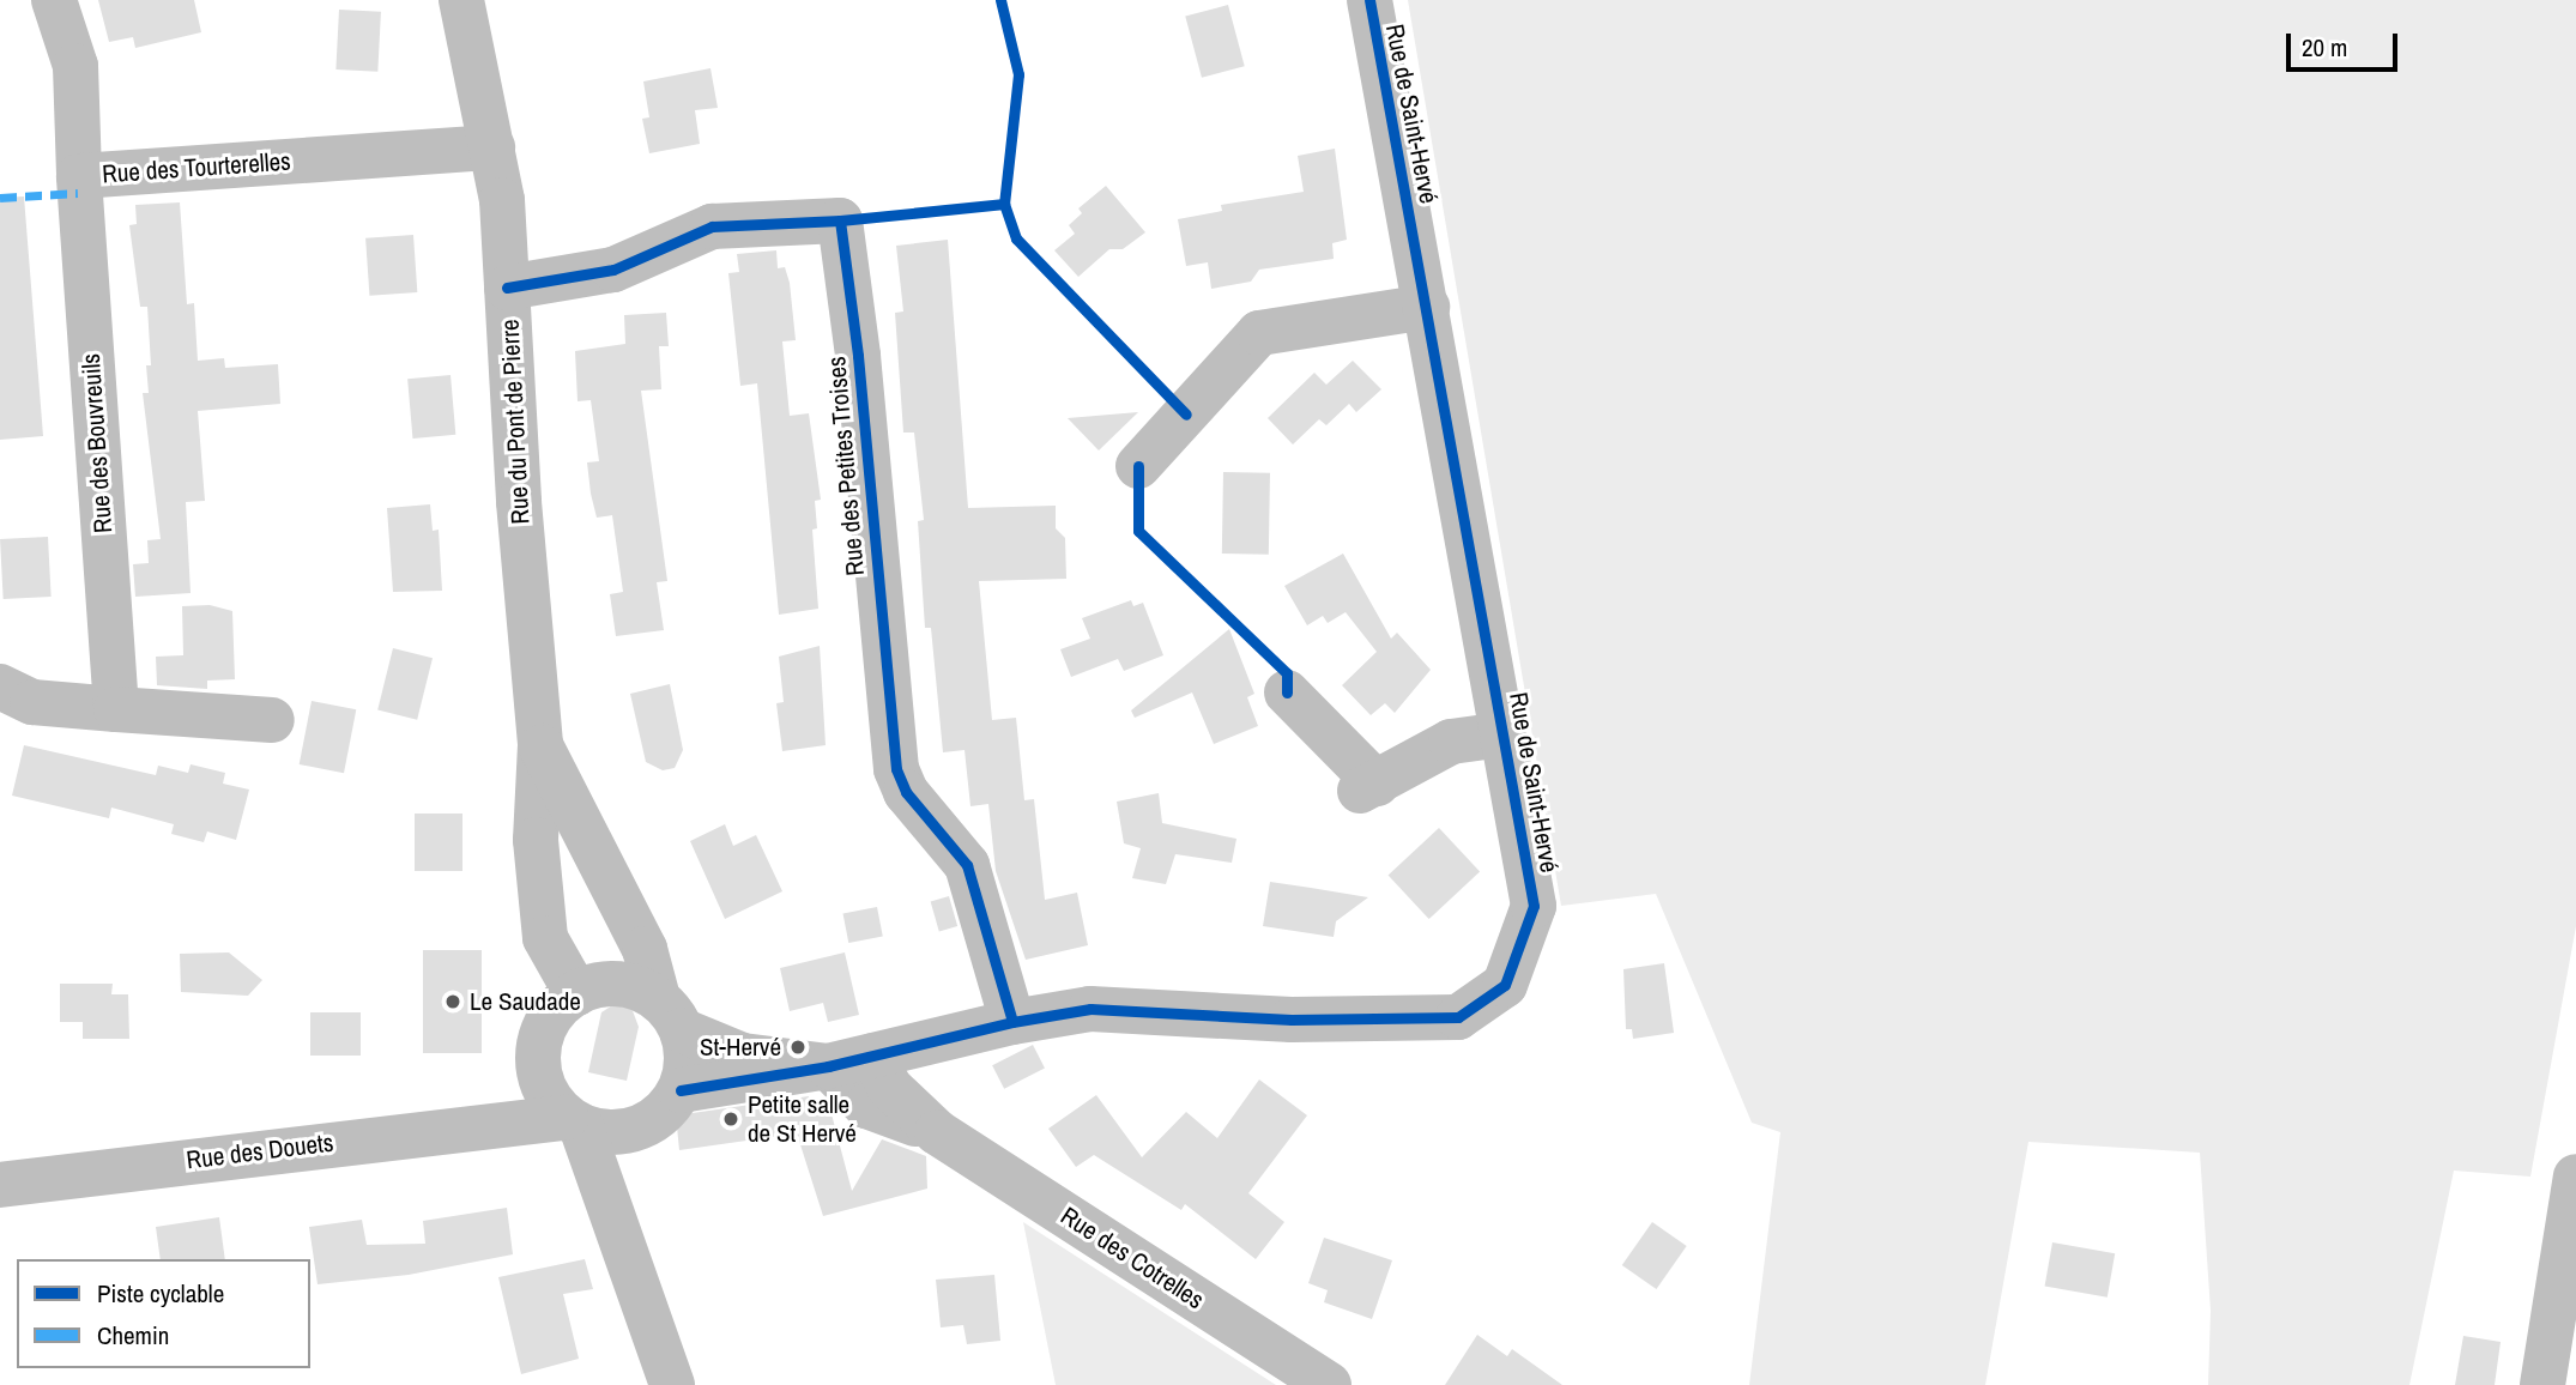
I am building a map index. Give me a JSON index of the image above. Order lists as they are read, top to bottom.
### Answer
{
  "streets": {
    "street": [
      "Rue de Saint-Hervé",
      "Rue des Tourterelles",
      "Rue du Pont de Pierre",
      "Rue des Bouvreuils",
      "Rue des Petites Troises",
      "Rue des Douets",
      "Rue des Cotrelles"
    ]
  },
  "crossings": [
    ["Rue de Saint-Hervé", "Rue des Petites Troises"],
    ["Rue de Saint-Hervé", "Rue des Cotrelles"],
    ["Rue des Tourterelles", "Rue du Pont de Pierre"],
    ["Rue des Tourterelles", "Rue des Bouvreuils"],
    ["Rue du Pont de Pierre", "Rue des Petites Troises"],
    ["Rue du Pont de Pierre", "Rue des Douets"]
  ],
  "places": ["Le Saudade", "St-Hervé", "Petite salle de St Hervé"],
  "legend": ["Piste cyclable", "Chemin"],
  "scale_bar": "20 m"
}
